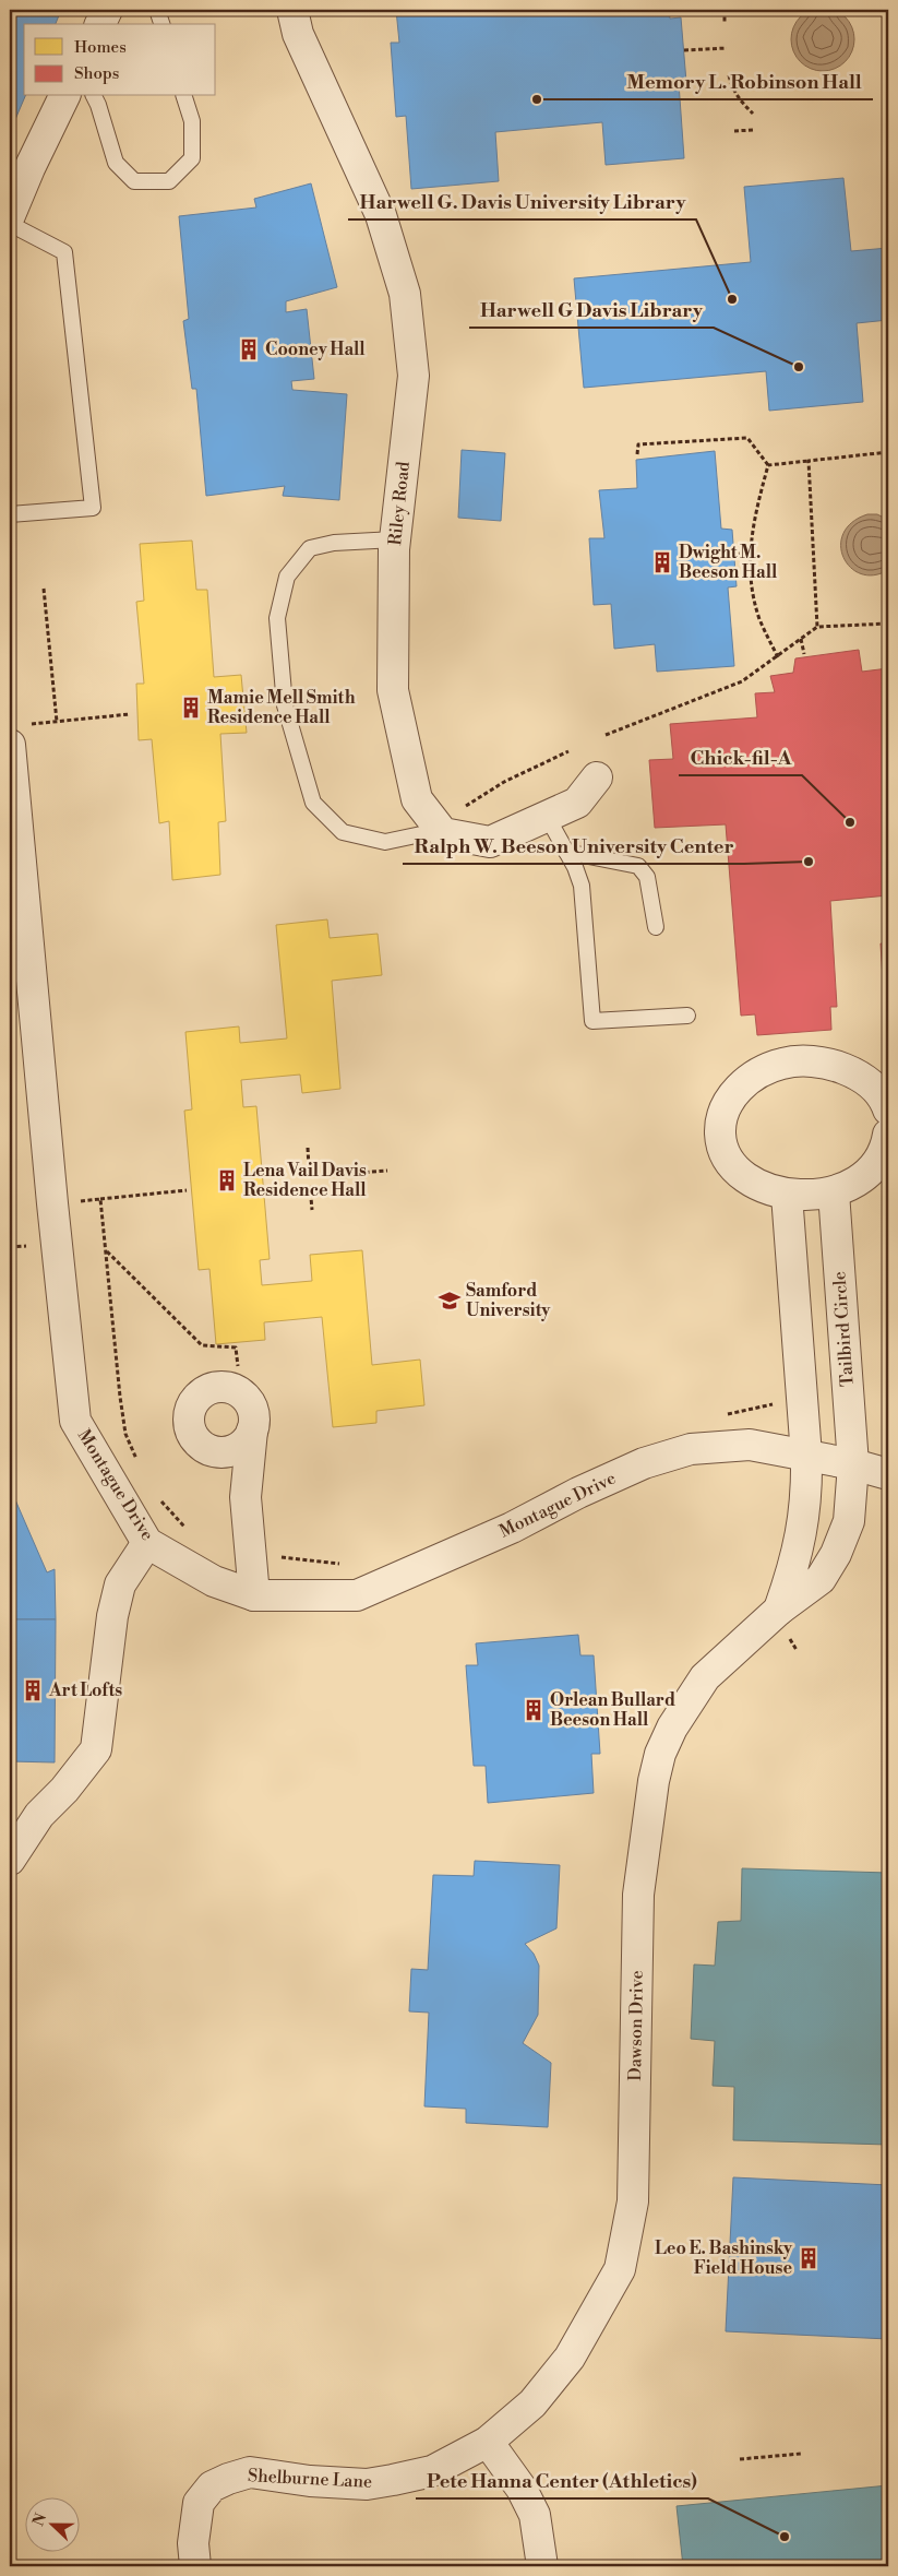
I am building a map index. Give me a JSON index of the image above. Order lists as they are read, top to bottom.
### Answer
{
  "streets": {
    "street": [
      "Riley Road",
      "Tailbird Circle",
      "Montague Drive",
      "Dawson Drive",
      "Shelburne Lane"
    ]
  },
  "crossings": [
    ["Tailbird Circle", "Montague Drive"],
    ["Tailbird Circle", "Dawson Drive"],
    ["Montague Drive", "Dawson Drive"],
    ["Dawson Drive", "Shelburne Lane"]
  ],
  "places": {
    "other": [
      "Memory L. Robinson Hall",
      "Harwell G. Davis University Library",
      "Harwell G Davis Library",
      "Chick-fil-A",
      "Ralph W. Beeson University Center",
      "Pete Hanna Center (Athletics)"
    ],
    "building": [
      "Cooney Hall",
      "Dwight M. Beeson Hall",
      "Mamie Mell Smith Residence Hall",
      "Lena Vail Davis Residence Hall",
      "Art Lofts",
      "Orlean Bullard Beeson Hall",
      "Leo E. Bashinsky Field House"
    ],
    "school or university": ["Samford University"]
  },
  "legend": ["Homes", "Shops"],
  "north": "left"
}
